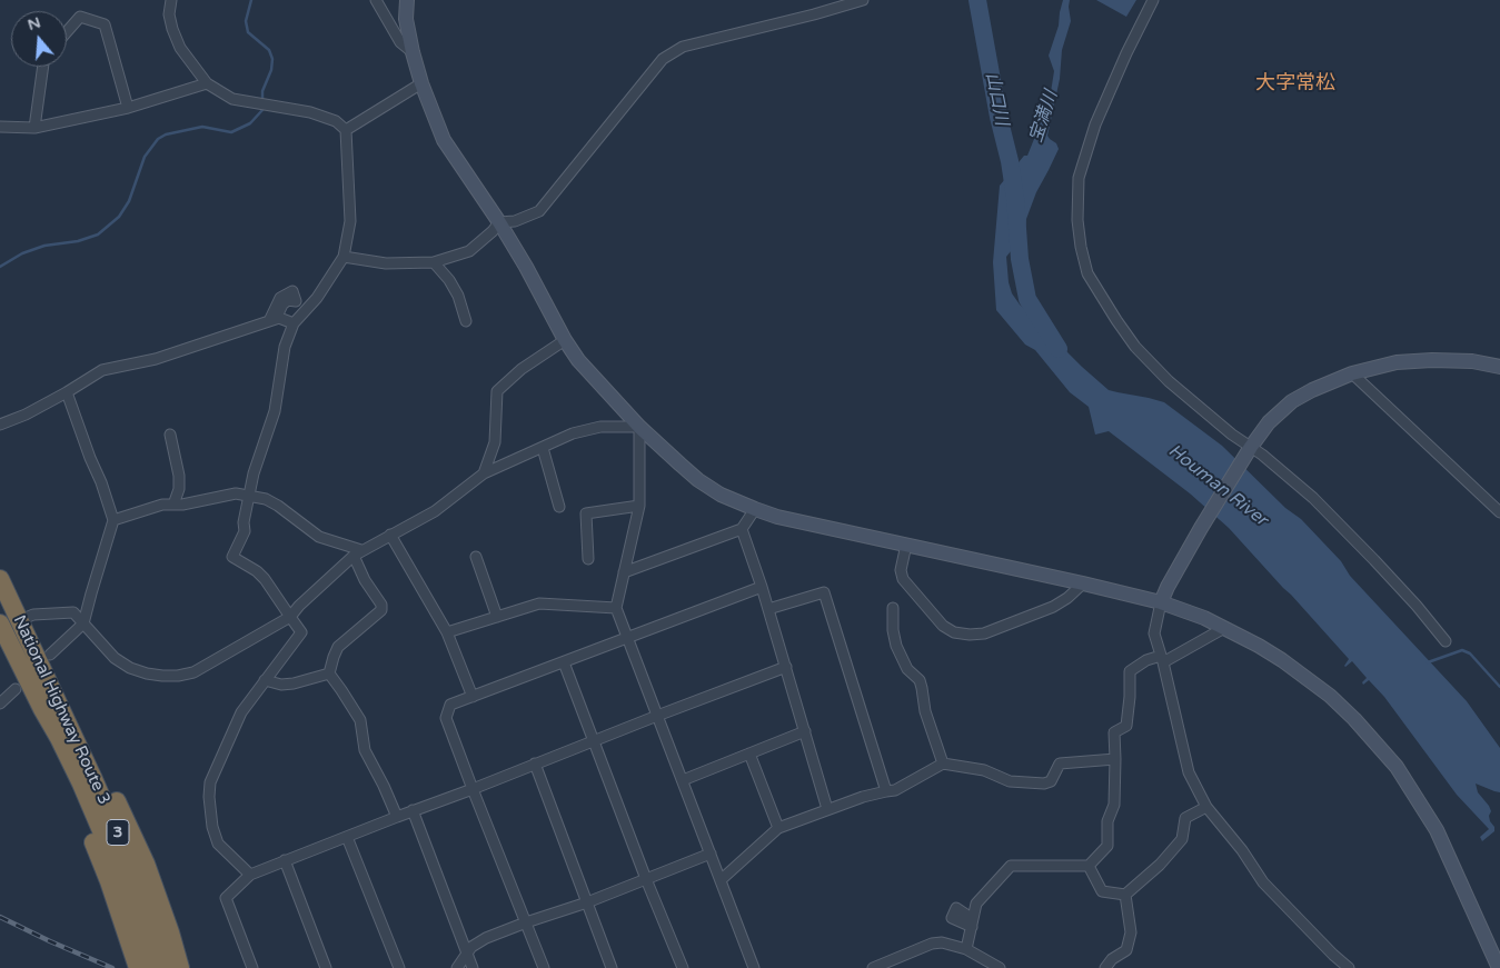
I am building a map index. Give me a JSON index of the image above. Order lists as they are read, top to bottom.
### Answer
{
  "streets": {
    "highway": ["National Highway Route 3", "3"]
  },
  "districts": ["大字常松"],
  "water": ["山口川", "宝満川", "Houman River"],
  "north": "top"
}
